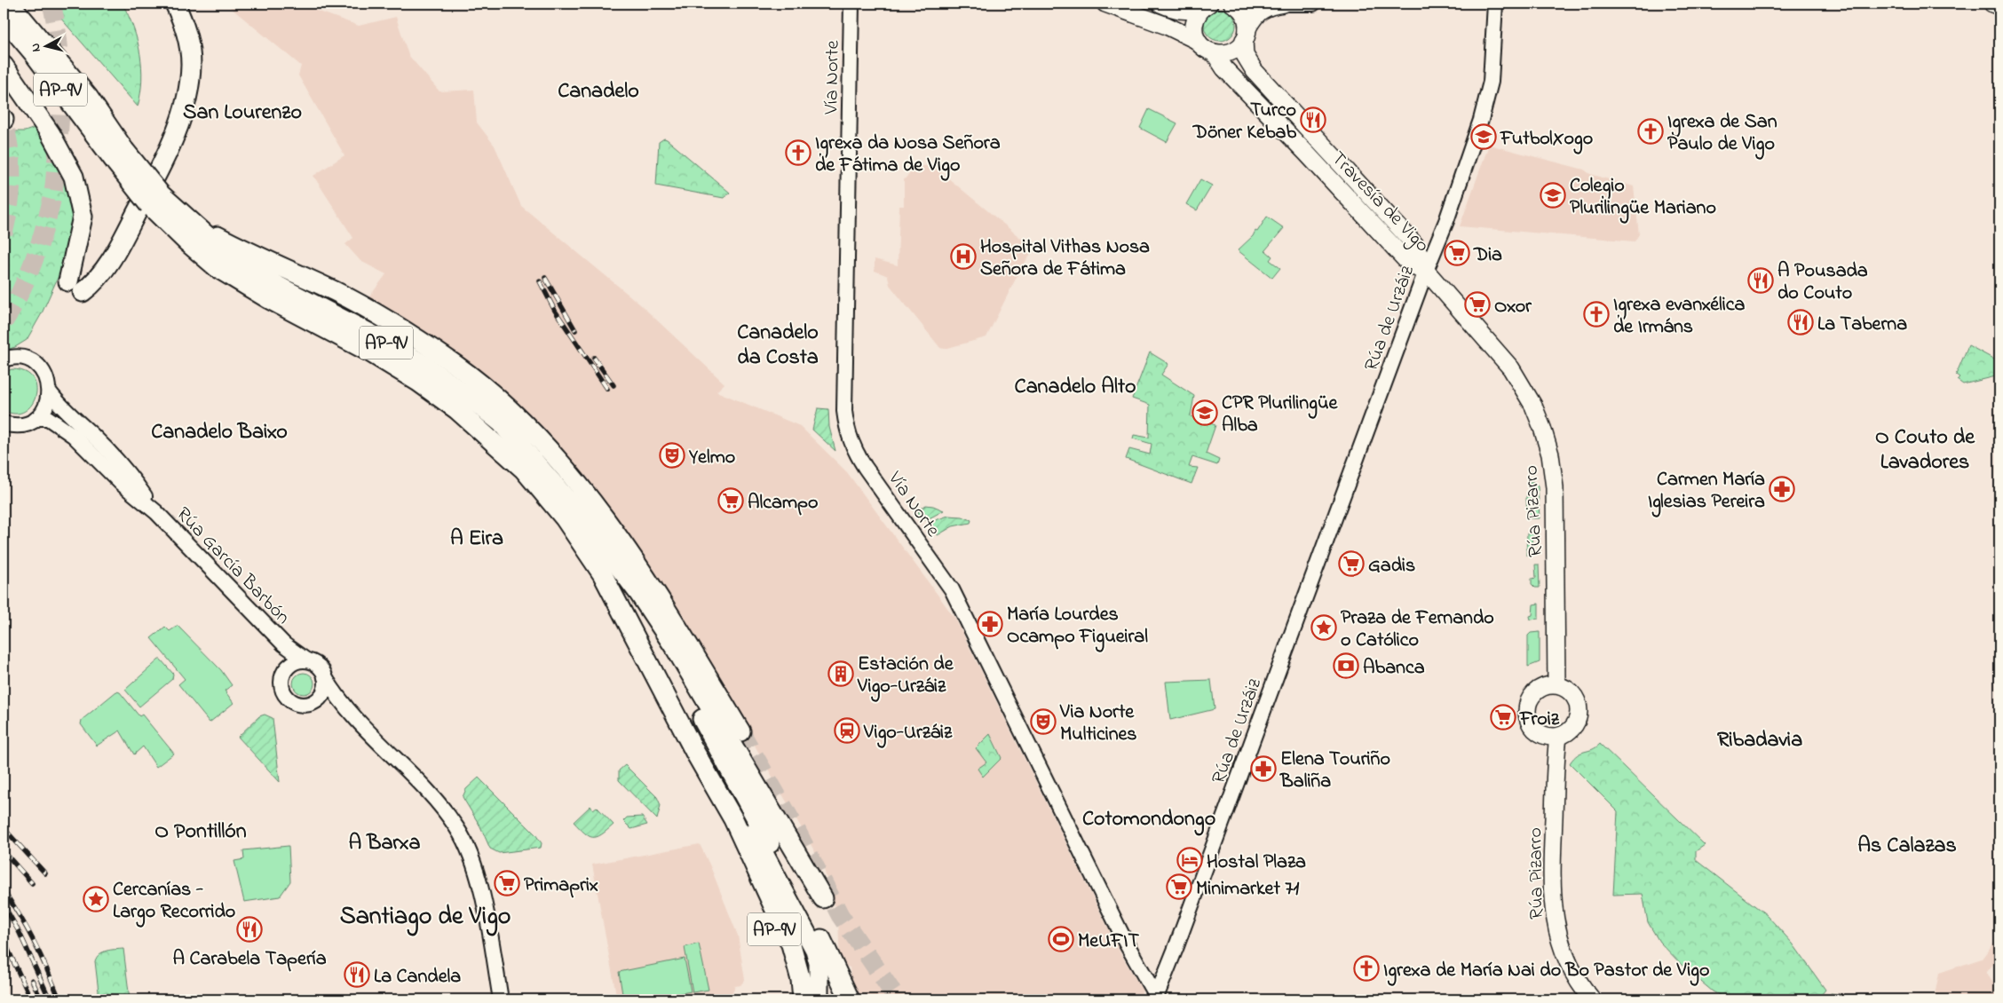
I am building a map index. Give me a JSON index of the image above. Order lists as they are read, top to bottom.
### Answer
{
  "streets": {
    "highway": ["AP-9V"],
    "main road": [
      "Vía Norte",
      "Travesía de Vigo",
      "Rúa de Urzáiz",
      "Rúa Pizarro",
      "Rúa García Barbón"
    ]
  },
  "crossings": [
    ["Vía Norte", "Rúa de Urzáiz"],
    ["Travesía de Vigo", "Rúa de Urzáiz"],
    ["Travesía de Vigo", "Rúa Pizarro"],
    ["Rúa de Urzáiz", "Rúa Pizarro"]
  ],
  "districts": [
    "Canadelo",
    "San Lourenzo",
    "Canadelo da Costa",
    "Canadelo Alto",
    "Canadelo Baixo",
    "O Couto de Lavadores",
    "A Eira",
    "Ribadavia",
    "Cotomondongo",
    "O Pontillón",
    "A Barxa",
    "As Calazas",
    "Santiago de Vigo"
  ],
  "places": {
    "restaurant": [
      "Turco Döner Kebab",
      "A Pousada do Couto",
      "La Taberna",
      "A Carabela Tapería",
      "La Candela"
    ],
    "church": [
      "Igrexa de San Paulo de Vigo",
      "Igrexa da Nosa Señora de Fátima de Vigo",
      "Igrexa evanxélica de Irmáns",
      "Igrexa de María Nai do Bo Pastor de Vigo"
    ],
    "school or university": ["FutbolXogo", "Colegio Plurilingüe Mariano", "CPR Plurilingüe Alba"],
    "supermarket": [
      "Dia",
      "Oxor",
      "Alcampo",
      "Gadis",
      "Froiz",
      "Primaprix",
      "Minimarket 71"
    ],
    "hospital": ["Hospital Vithas Nosa Señora de Fátima"],
    "theatre": ["Yelmo", "Via Norte Multicines"],
    "pharmacy": ["Carmen María Iglesias Pereira", "María Lourdes Ocampo Figueiral", "Elena Touriño Baliña"],
    "place": ["Praza de Fernando o Católico", "Cercanías - Largo Recorrido"],
    "bank": ["Abanca"],
    "building": ["Estación de Vigo-Urzáiz"],
    "station": ["Vigo-Urzáiz"],
    "hotel": ["Hostal Plaza"],
    "sports": ["MeUFIT"]
  },
  "north": "left"
}
